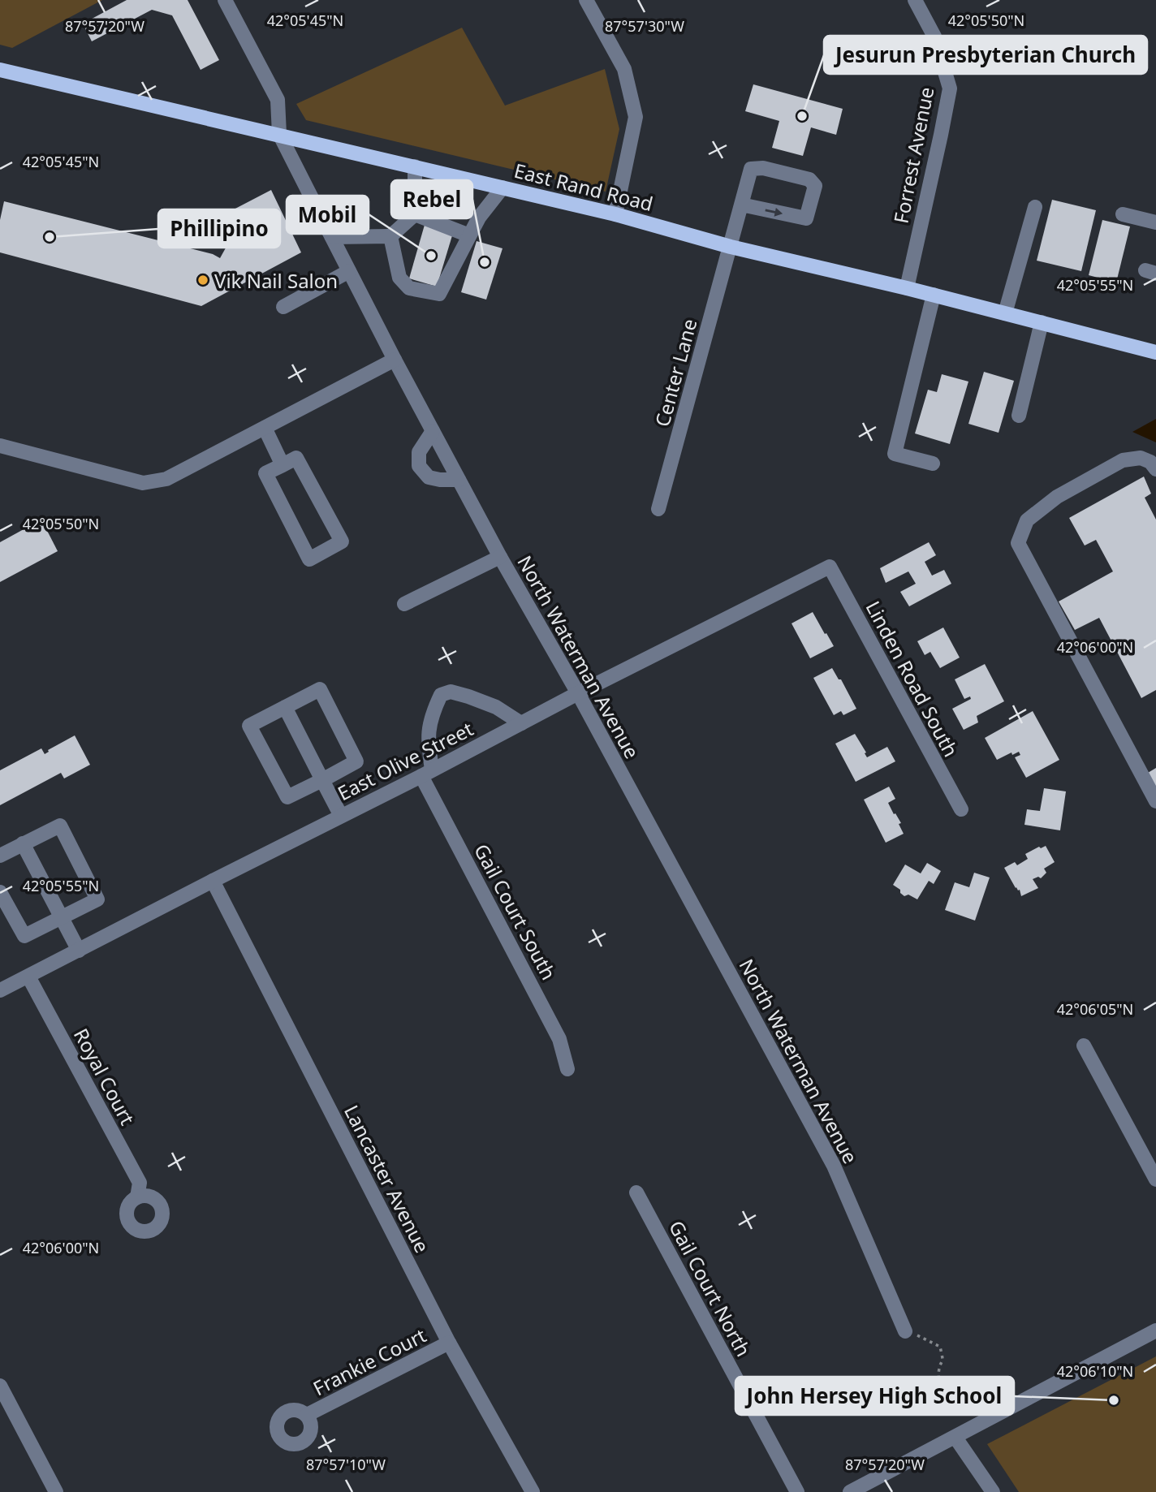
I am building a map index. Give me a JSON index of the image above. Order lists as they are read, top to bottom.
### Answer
{
  "streets": {
    "main road": ["East Rand Road"],
    "street": [
      "Forrest Avenue",
      "Center Lane",
      "North Waterman Avenue",
      "Linden Road South",
      "East Olive Street",
      "Gail Court South",
      "Royal Court",
      "Lancaster Avenue",
      "Gail Court North",
      "Frankie Court"
    ]
  },
  "crossings": [
    ["Forrest Avenue", "East Rand Road"],
    ["East Rand Road", "Center Lane"],
    ["East Rand Road", "North Waterman Avenue"],
    ["North Waterman Avenue", "East Olive Street"],
    ["Linden Road South", "East Olive Street"],
    ["East Olive Street", "Gail Court South"],
    ["East Olive Street", "Royal Court"],
    ["East Olive Street", "Lancaster Avenue"],
    ["Lancaster Avenue", "Frankie Court"]
  ],
  "places": [
    "Jesurun Presbyterian Church",
    "Phillipino",
    "Mobil",
    "Rebel",
    "Vik Nail Salon",
    "John Hersey High School"
  ],
  "coordinates": [
    "42°05'45\"N",
    "42°05'50\"N",
    "87°57'20\"W",
    "87°57'30\"W",
    "42°05'55\"N",
    "42°06'00\"N",
    "42°06'05\"N",
    "42°06'10\"N",
    "87°57'10\"W"
  ]
}
